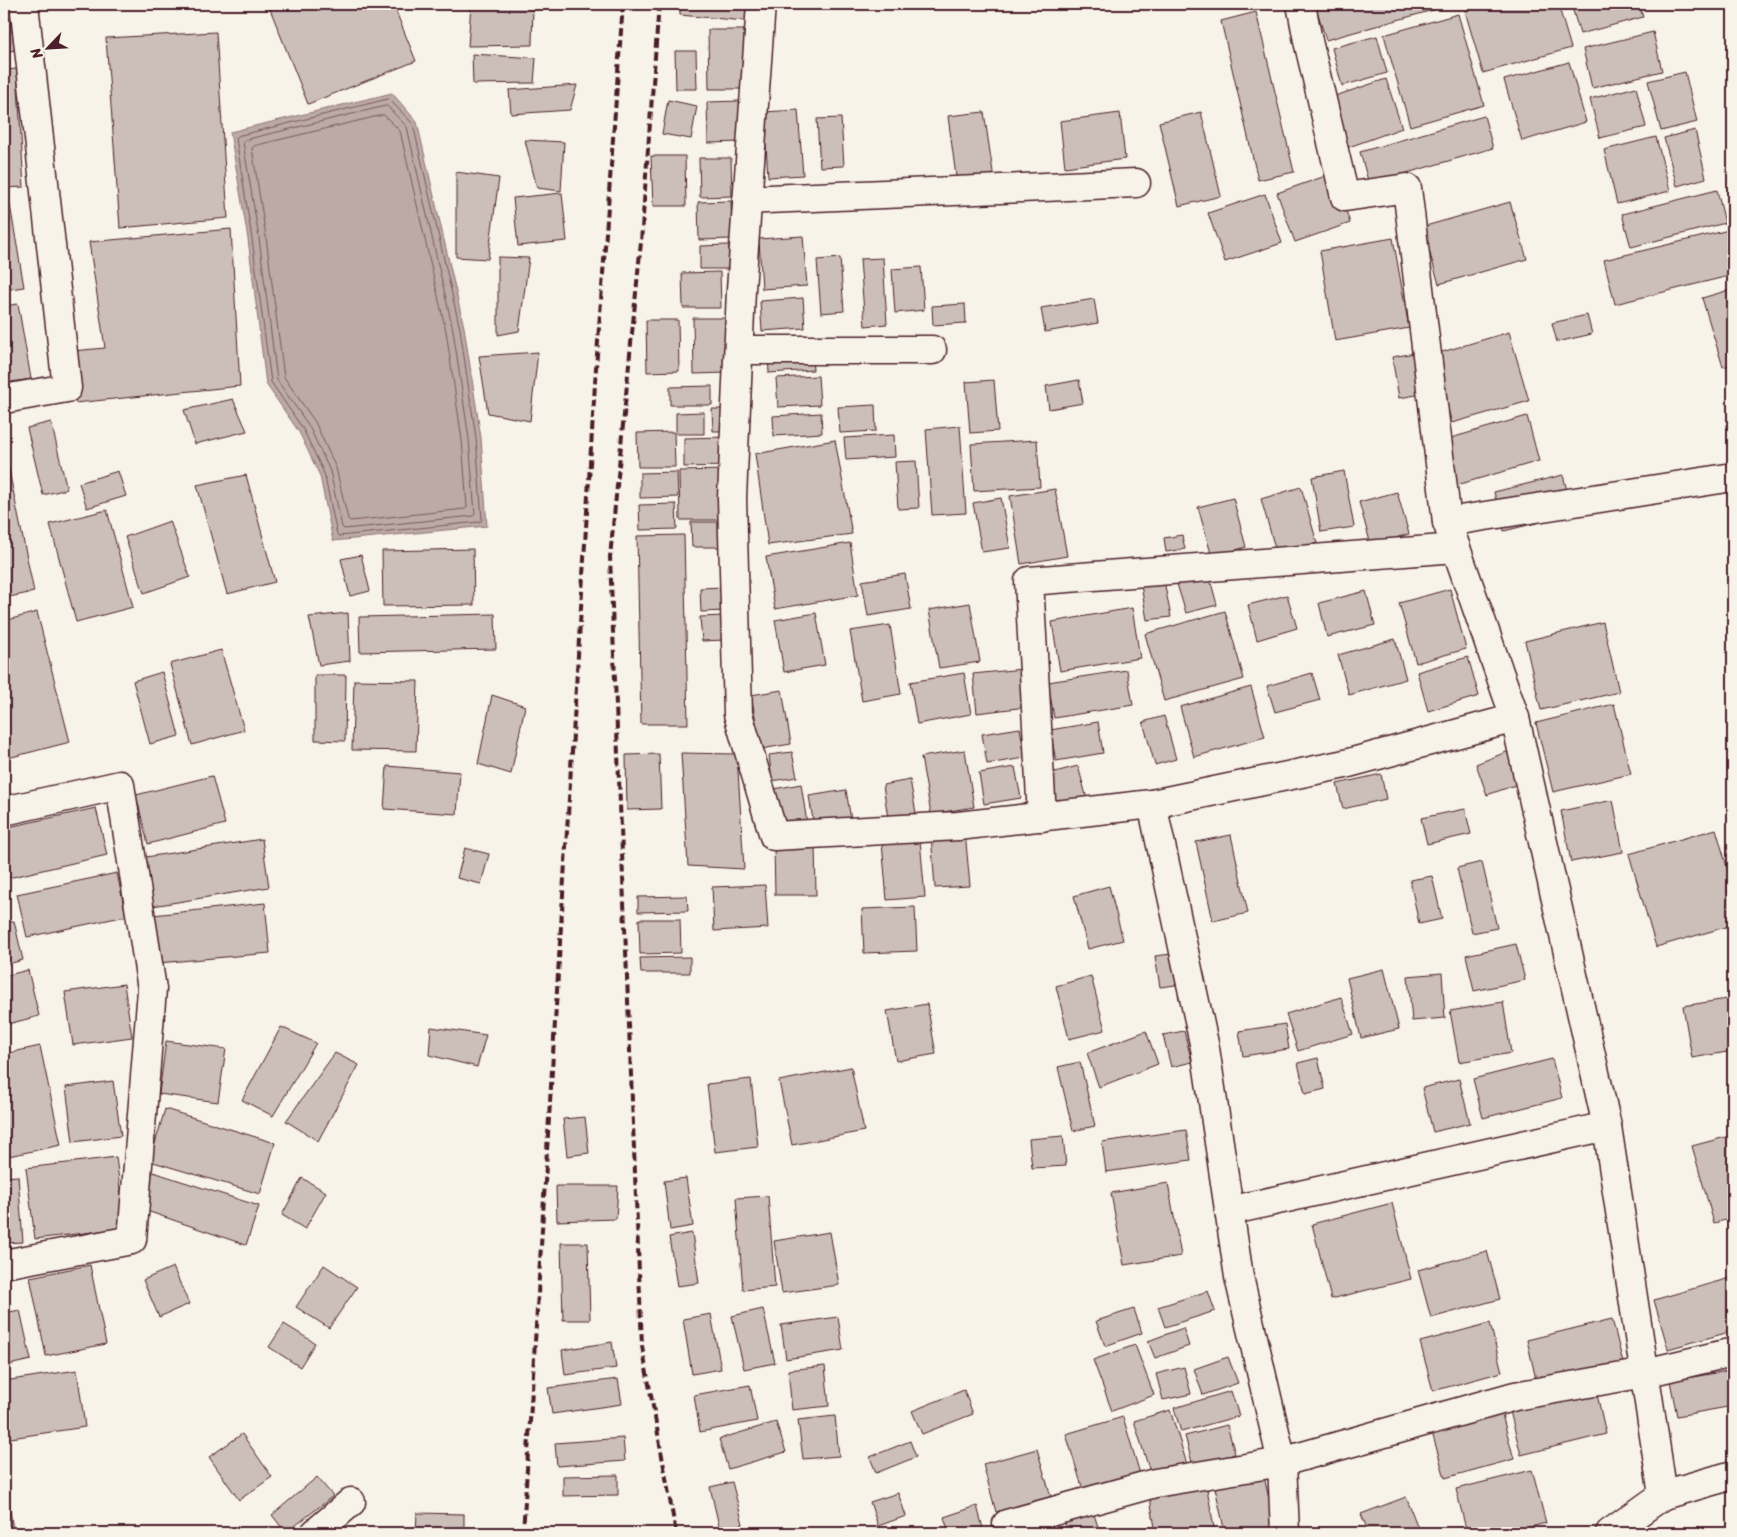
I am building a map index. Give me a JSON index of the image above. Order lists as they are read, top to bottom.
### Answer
{
  "north": "bottom left"
}
